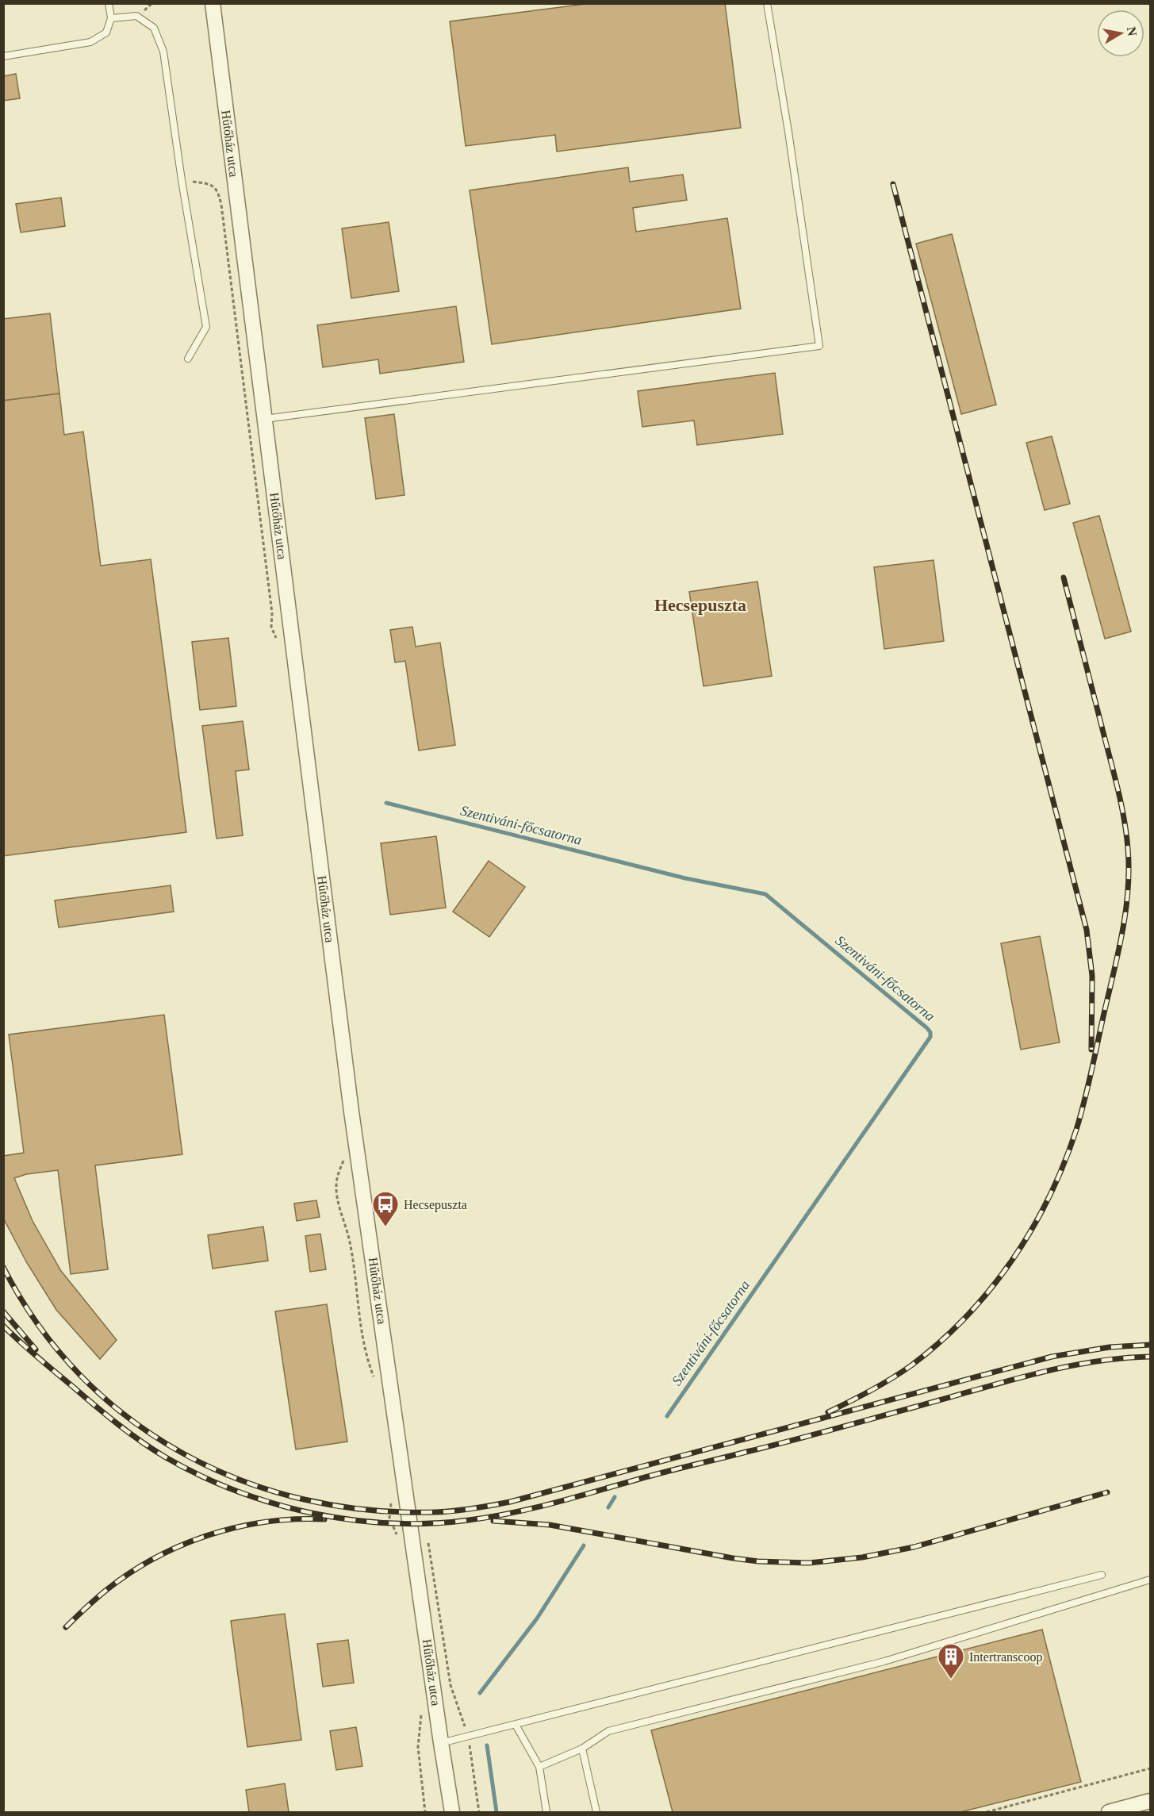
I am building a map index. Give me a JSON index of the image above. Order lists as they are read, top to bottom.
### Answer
{
  "streets": {
    "street": ["Hűtőház utca"]
  },
  "districts": ["Hecsepuszta"],
  "water": ["Szentiváni-főcsatorna"],
  "places": {
    "bus stop": ["Hecsepuszta"],
    "building": ["Intertranscoop"]
  },
  "north": "right"
}
